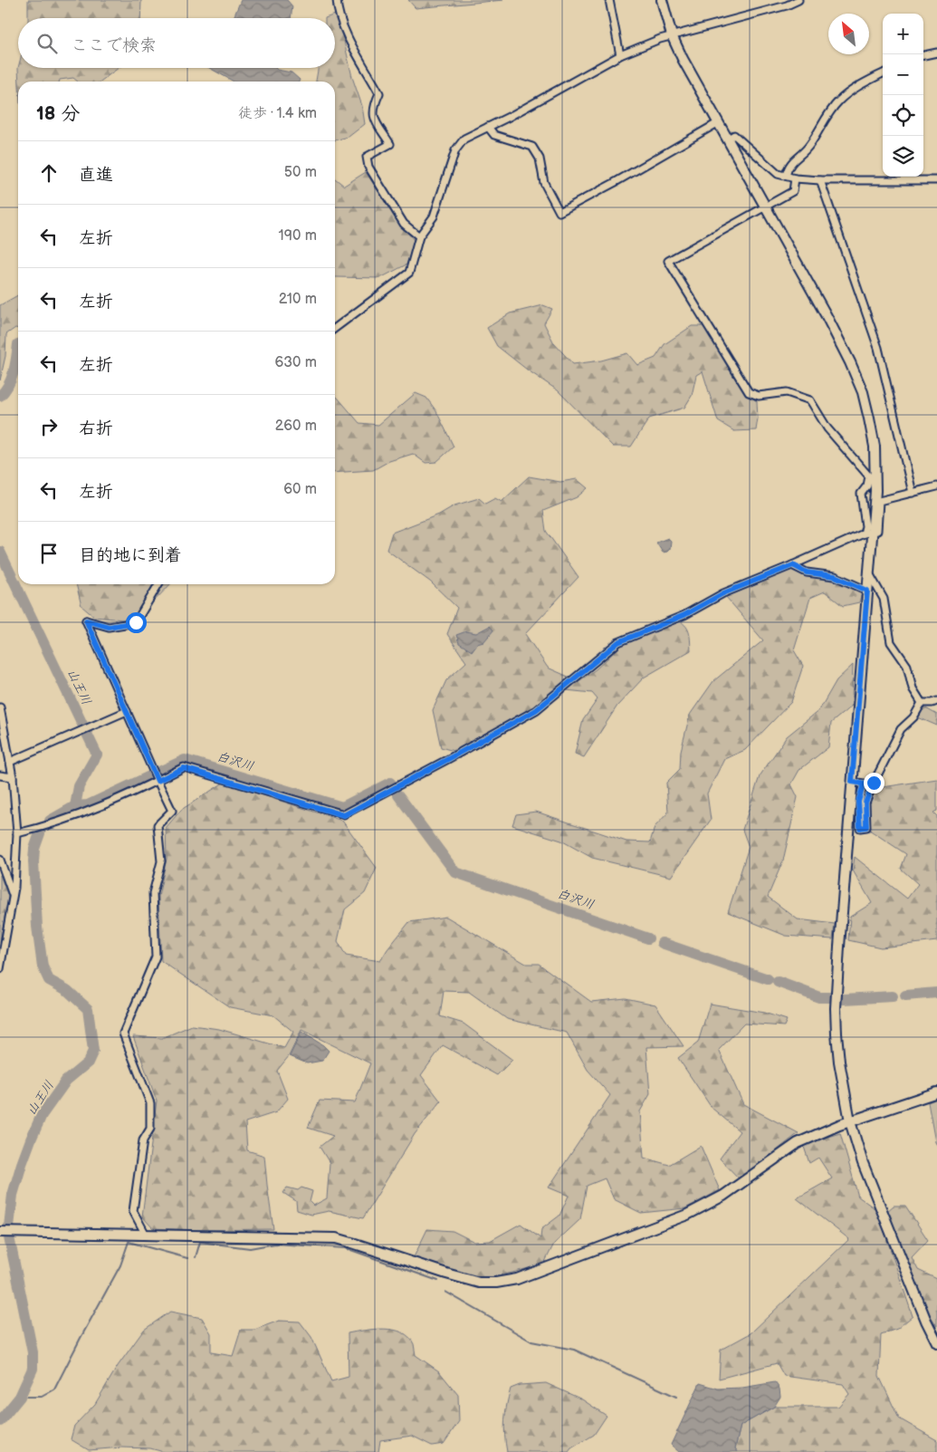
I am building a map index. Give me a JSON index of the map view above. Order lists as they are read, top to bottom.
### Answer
{
  "water": ["山王川", "白沢川"],
  "north": "top left",
  "page": {
    "map_buttons": ["+", "−"],
    "search": "ここで検索",
    "heading": ["18 分", "徒歩 · 1.4 km"],
    "list": [
      ["直進", "50 m"],
      ["左折", "190 m"],
      ["左折", "210 m"],
      ["左折", "630 m"],
      ["右折", "260 m"],
      ["左折", "60 m"],
      "目的地に到着"
    ]
  }
}
